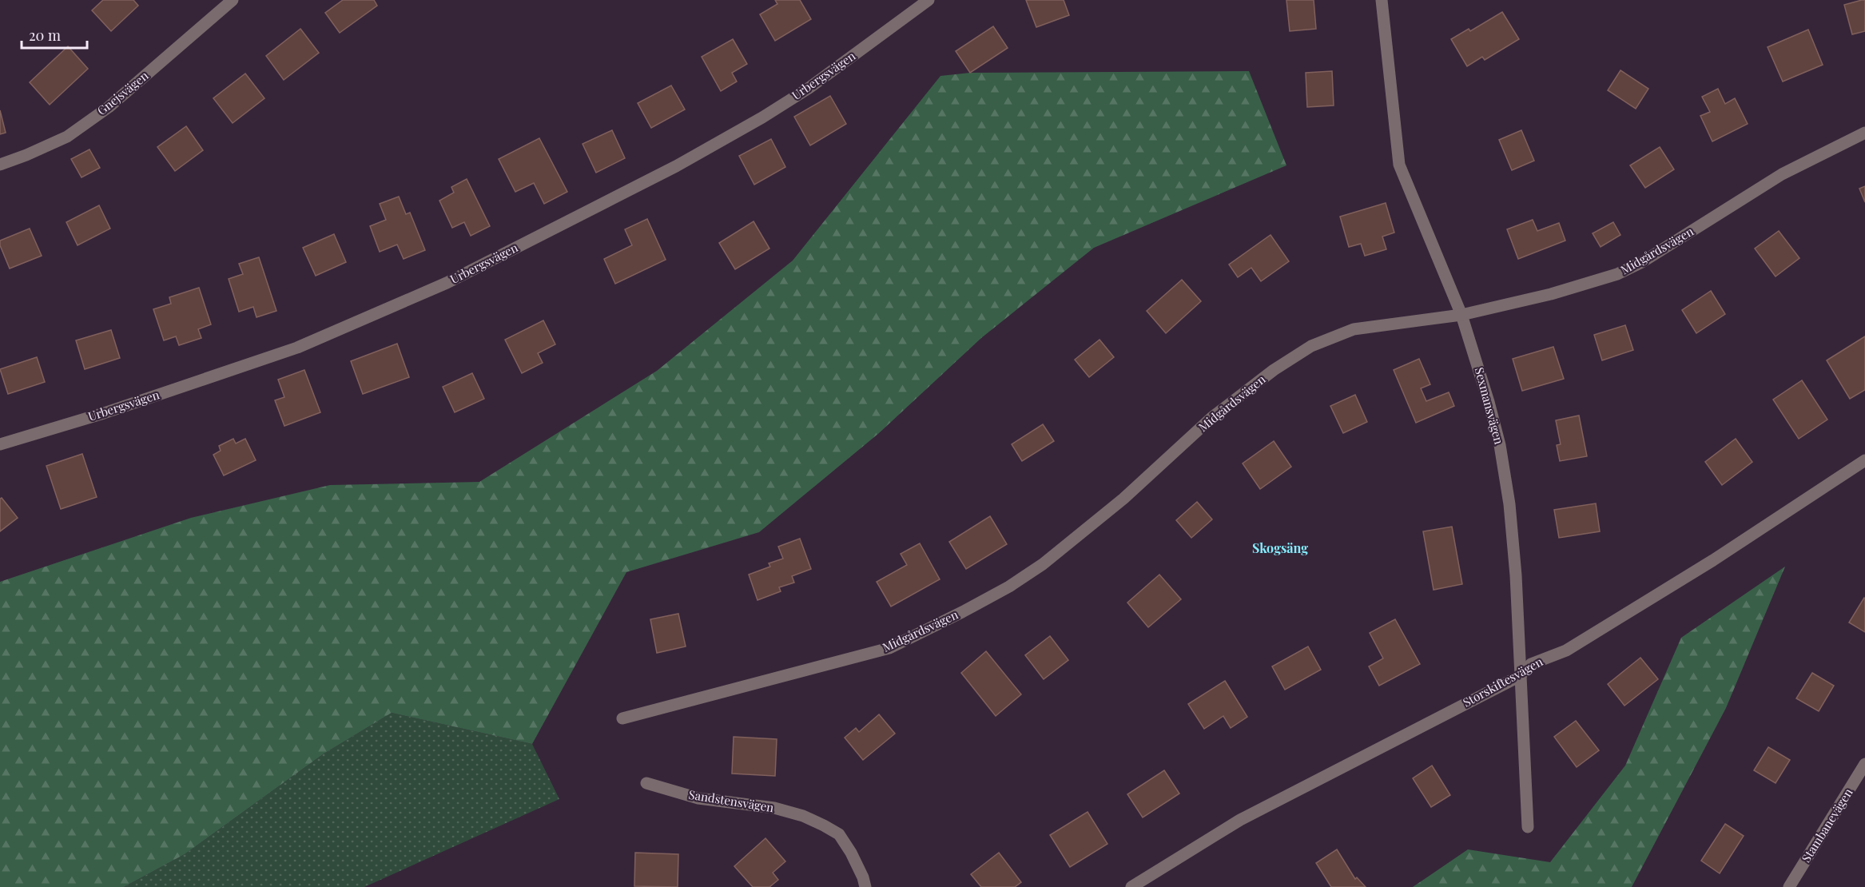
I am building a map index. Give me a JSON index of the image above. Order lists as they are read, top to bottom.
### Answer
{
  "streets": {
    "street": [
      "Urbergsvägen",
      "Gnejsvägen",
      "Midgårdsvägen",
      "Sexmansvägen",
      "Storskiftesvägen",
      "Sandstensvägen",
      "Stambanevägen"
    ]
  },
  "crossings": [
    ["Midgårdsvägen", "Sexmansvägen"],
    ["Sexmansvägen", "Storskiftesvägen"]
  ],
  "districts": ["Skogsäng"],
  "scale_bar": "20 m"
}
